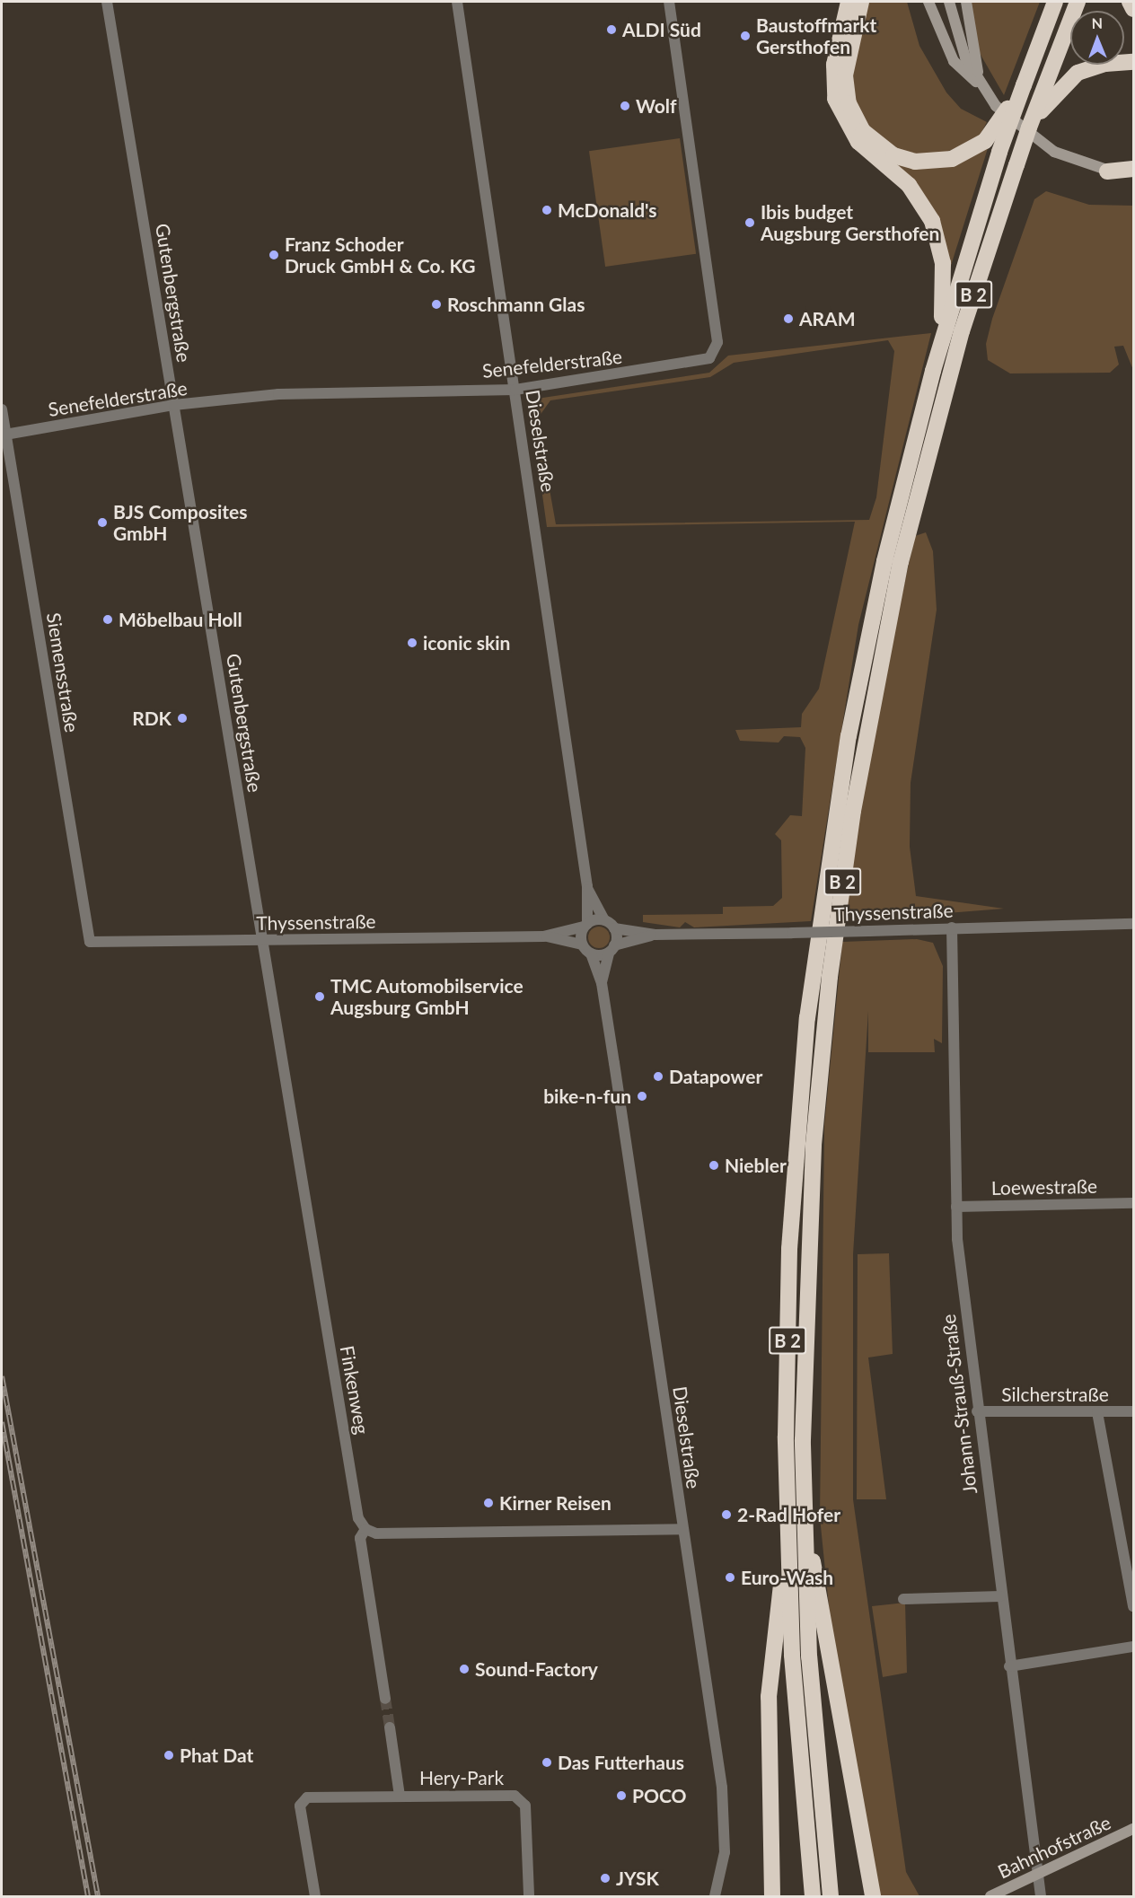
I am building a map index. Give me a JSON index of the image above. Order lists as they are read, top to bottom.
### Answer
{
  "streets": {
    "highway": ["B 2"],
    "main road": ["Bahnhofstraße"],
    "street": [
      "Gutenbergstraße",
      "Senefelderstraße",
      "Dieselstraße",
      "Siemensstraße",
      "Thyssenstraße",
      "Loewestraße",
      "Finkenweg",
      "Silcherstraße",
      "Johann-Strauß-Straße",
      "Hery-Park"
    ]
  },
  "crossings": [
    ["Gutenbergstraße", "Senefelderstraße"],
    ["Gutenbergstraße", "Thyssenstraße"],
    ["Gutenbergstraße", "Finkenweg"],
    ["Senefelderstraße", "Dieselstraße"],
    ["Senefelderstraße", "Siemensstraße"],
    ["Dieselstraße", "Thyssenstraße"],
    ["Siemensstraße", "Thyssenstraße"],
    ["Thyssenstraße", "Finkenweg"],
    ["Thyssenstraße", "Johann-Strauß-Straße"],
    ["Loewestraße", "Johann-Strauß-Straße"],
    ["Silcherstraße", "Johann-Strauß-Straße"],
    ["Johann-Strauß-Straße", "Bahnhofstraße"]
  ],
  "places": [
    "ALDI Süd",
    "Baustoffmarkt Gersthofen",
    "Wolf",
    "McDonald's",
    "Ibis budget Augsburg Gersthofen",
    "Franz Schoder Druck GmbH & Co. KG",
    "Roschmann Glas",
    "ARAM",
    "BJS Composites GmbH",
    "Möbelbau Holl",
    "iconic skin",
    "RDK",
    "TMC Automobilservice Augsburg GmbH",
    "Datapower",
    "bike-n-fun",
    "Niebler",
    "Kirner Reisen",
    "2-Rad Hofer",
    "Euro-Wash",
    "Sound-Factory",
    "Phat Dat",
    "Das Futterhaus",
    "POCO",
    "JYSK"
  ],
  "north": "top"
}
